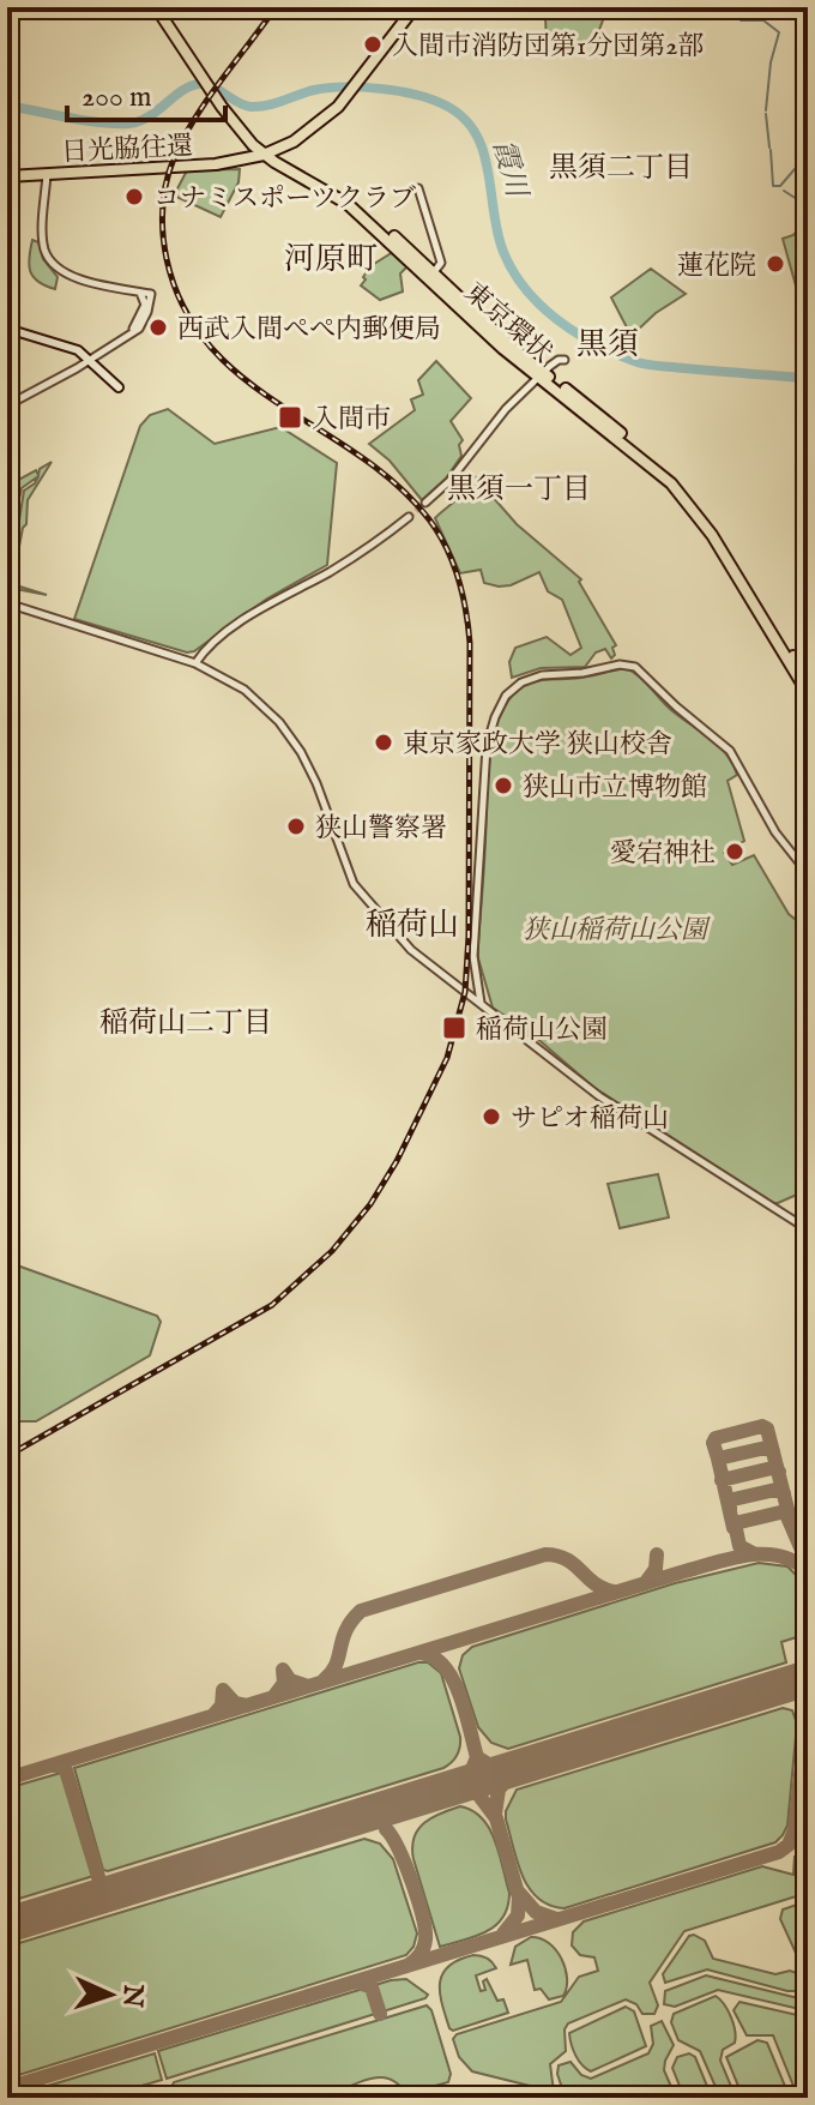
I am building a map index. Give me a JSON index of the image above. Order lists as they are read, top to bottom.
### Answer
{
  "streets": {
    "highway": ["日光脇往還", "東京環状"]
  },
  "crossings": [
    ["日光脇往還", "東京環状"]
  ],
  "districts": [
    "黒須二丁目",
    "河原町",
    "黒須",
    "黒須一丁目",
    "稲荷山",
    "稲荷山二丁目"
  ],
  "water": ["霞川"],
  "parks": ["狭山稲荷山公園"],
  "places": {
    "other": [
      "入間市消防団第1分団第2部",
      "コナミスポーツクラブ",
      "蓮花院",
      "西武入間ぺぺ内郵便局",
      "東京家政大学 狭山校舎",
      "狭山市立博物館",
      "狭山警察署",
      "愛宕神社",
      "サピオ稲荷山"
    ],
    "transit": ["入間市", "稲荷山公園"]
  },
  "scale_bar": "200 m",
  "north": "right"
}
